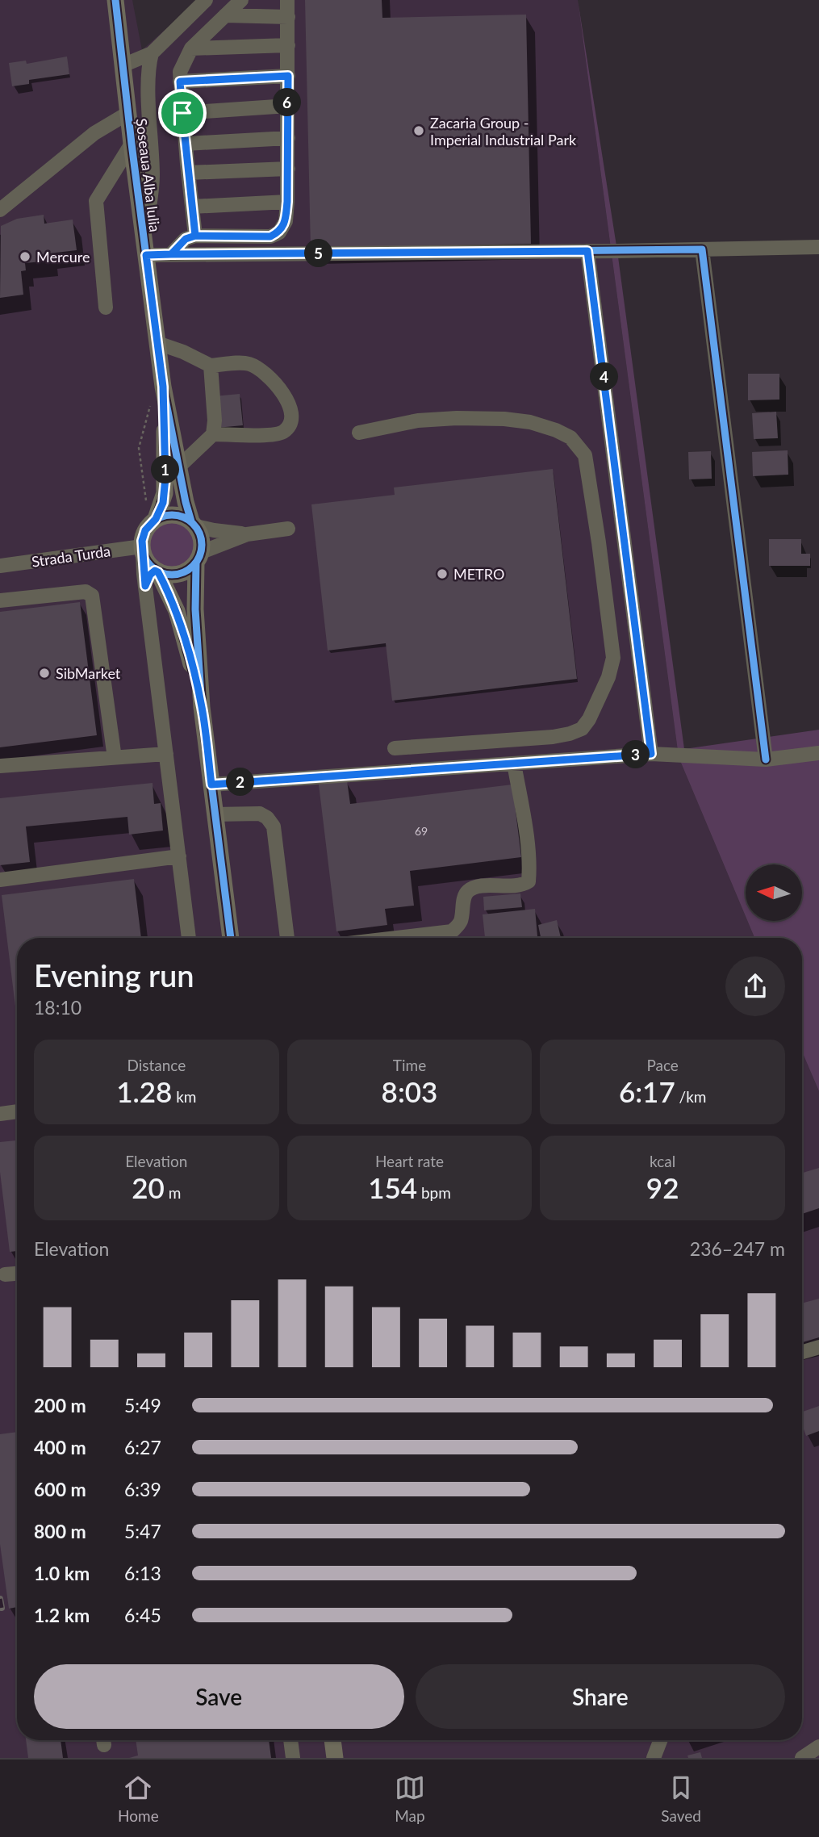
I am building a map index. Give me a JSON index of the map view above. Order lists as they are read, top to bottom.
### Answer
{
  "streets": {
    "main road": ["Șoseaua Alba Iulia"],
    "street": ["Strada Turda"]
  },
  "crossings": [
    ["Șoseaua Alba Iulia", "Strada Turda"]
  ],
  "places": [
    "Zacaria Group - Imperial Industrial Park",
    "Mercure",
    "METRO",
    "SibMarket"
  ],
  "house_numbers": ["69"],
  "north": "left",
  "page": {
    "pins": [
      "6",
      "5",
      "4",
      "1",
      "3",
      "2"
    ],
    "heading": ["Evening run", "18:10"],
    "stats": [
      ["Distance", "1.28 km"],
      ["Time", "8:03"],
      ["Pace", "6:17 /km"],
      ["Elevation", "20 m"],
      ["Heart rate", "154 bpm"],
      ["kcal", "92"]
    ],
    "chart": ["Elevation", "236–247 m"],
    "list": [
      {
        "name": "200 m",
        "note": "5:49"
      },
      {
        "name": "400 m",
        "note": "6:27"
      },
      {
        "name": "600 m",
        "note": "6:39"
      },
      {
        "name": "800 m",
        "note": "5:47"
      },
      {
        "name": "1.0 km",
        "note": "6:13"
      },
      {
        "name": "1.2 km",
        "note": "6:45"
      }
    ],
    "buttons": ["Save", "Share"],
    "tabs": ["Home", "Map", "Saved"]
  }
}
